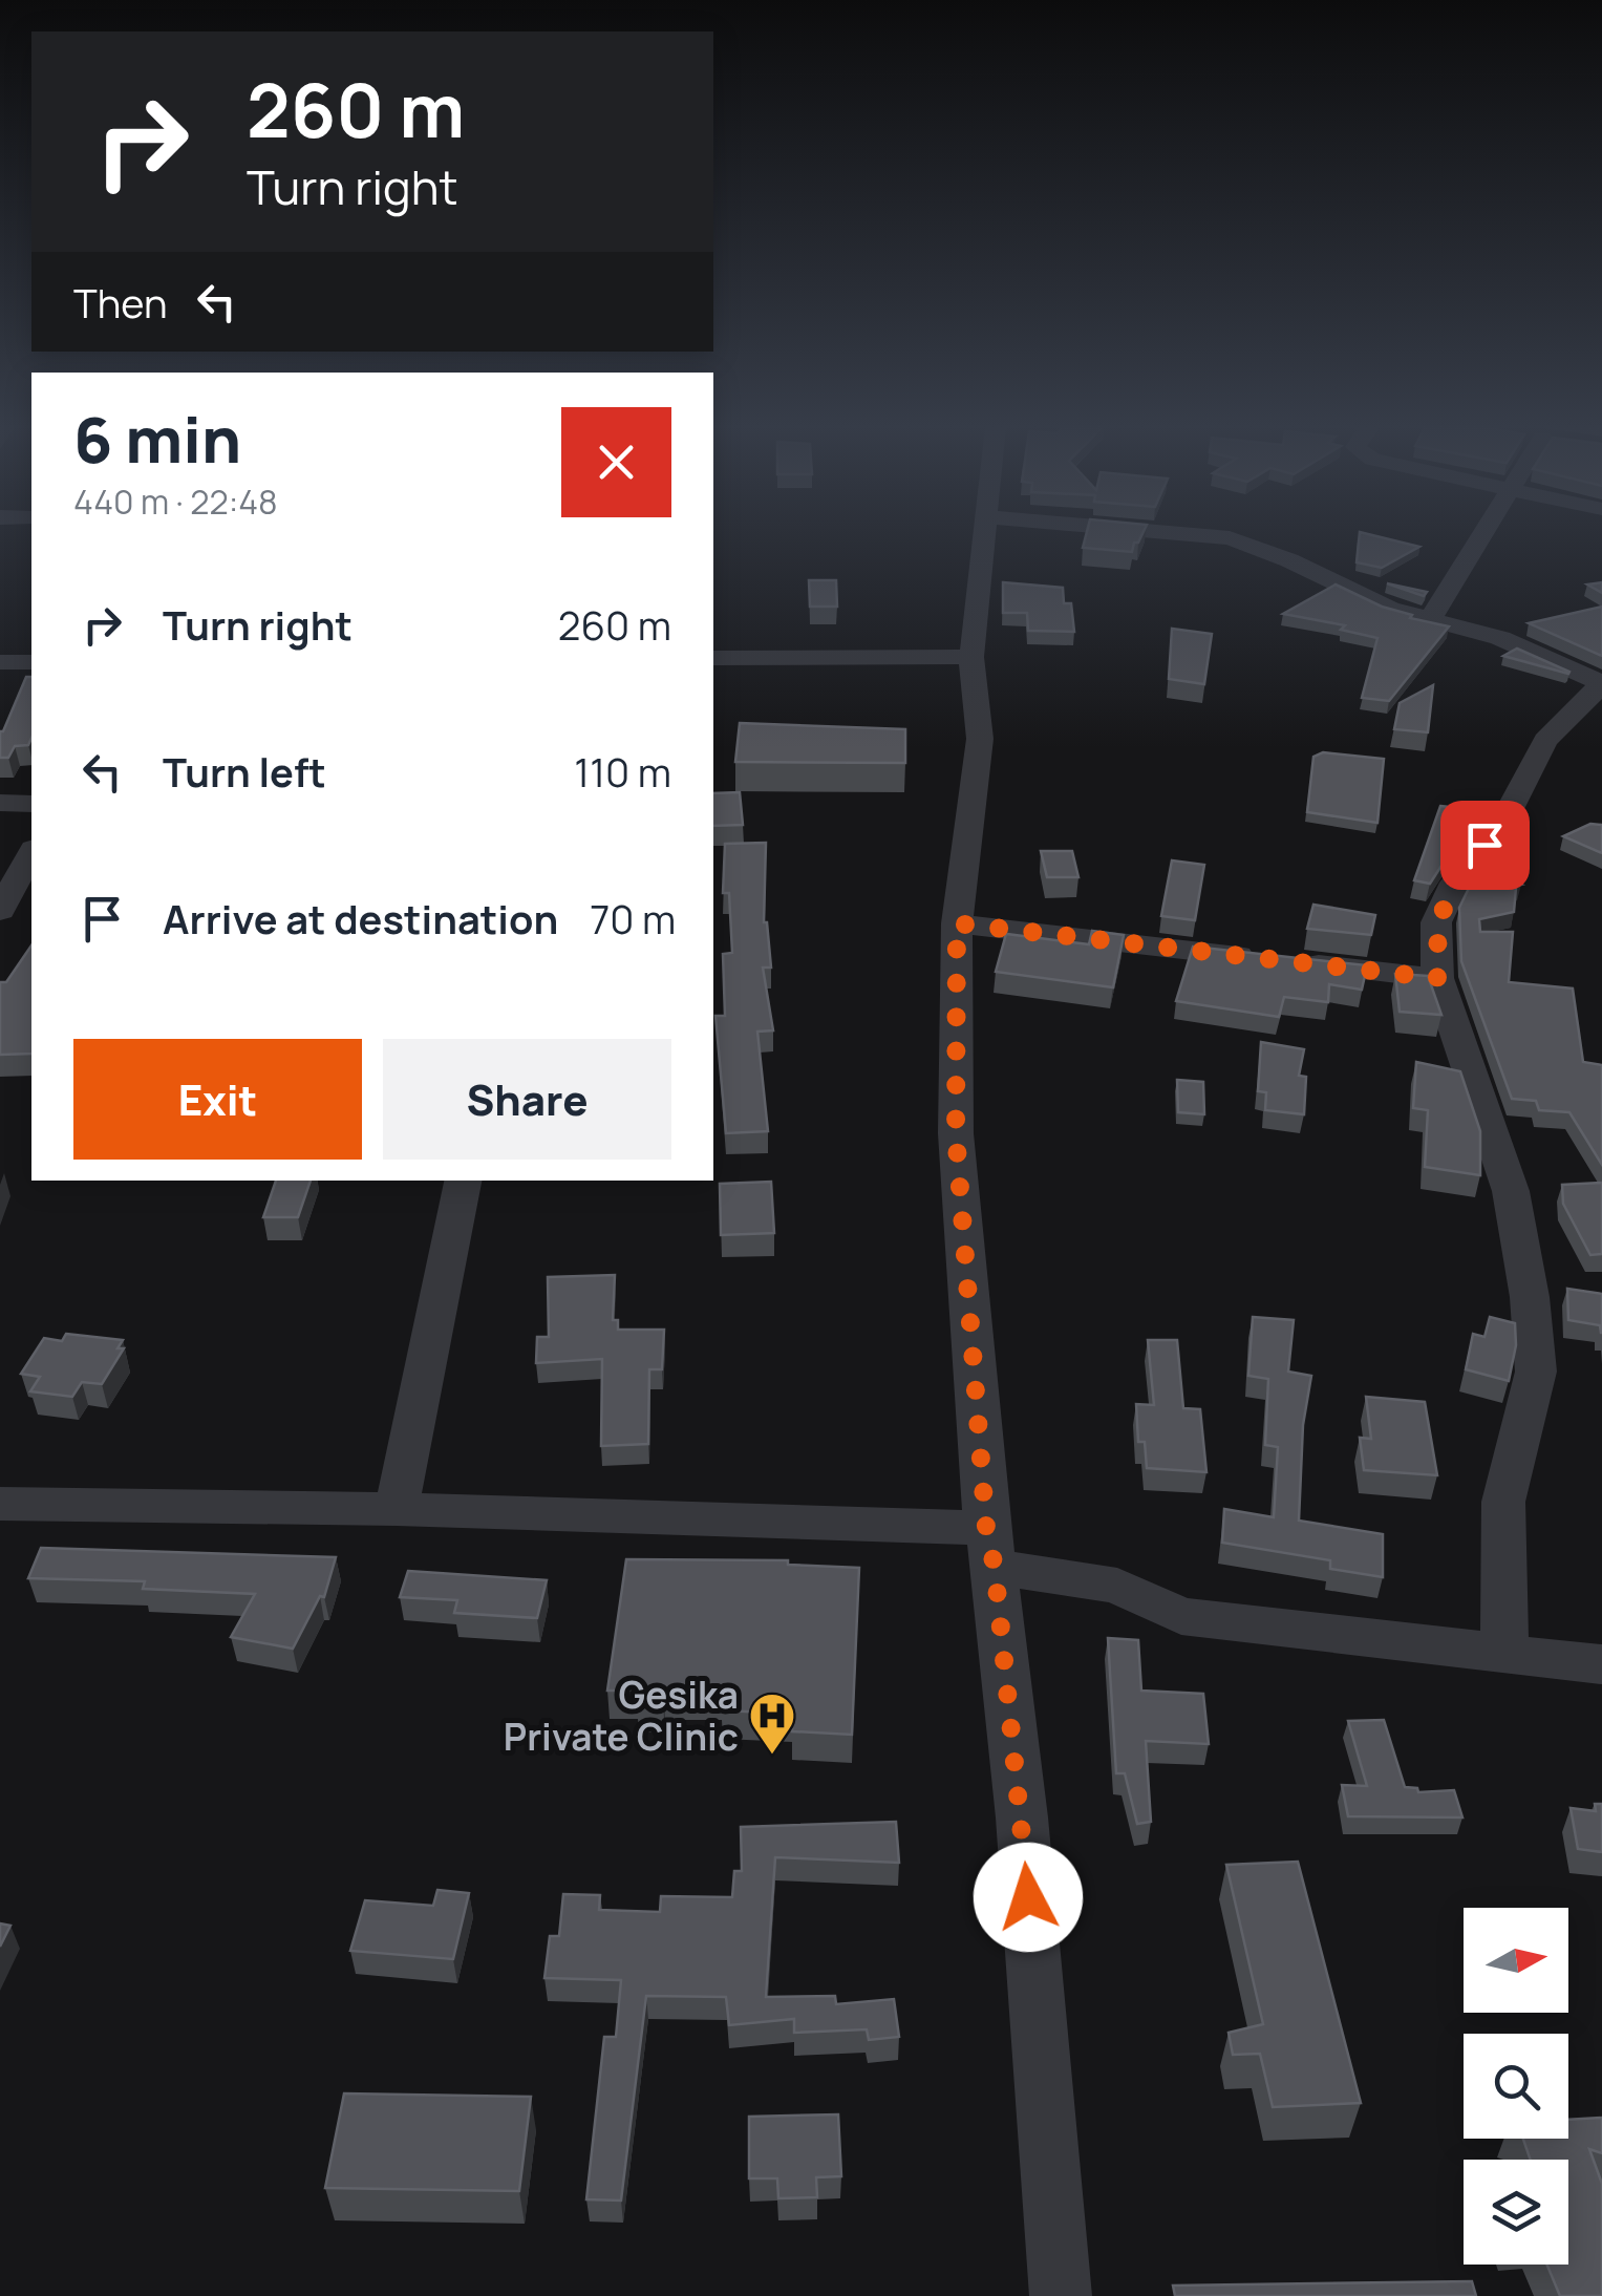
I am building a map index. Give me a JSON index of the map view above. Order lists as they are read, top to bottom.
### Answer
{
  "places": {
    "hospital": ["Gesika Private Clinic"]
  },
  "north": "right",
  "page": {
    "turn": ["260 m", "Turn right"],
    "then": "Then",
    "heading": ["6 min", "440 m · 22:48"],
    "list": [
      {
        "name": "Turn right",
        "value": "260 m"
      },
      {
        "name": "Turn left",
        "value": "110 m"
      },
      {
        "name": "Arrive at destination",
        "value": "70 m"
      }
    ],
    "buttons": ["Exit", "Share"]
  }
}
